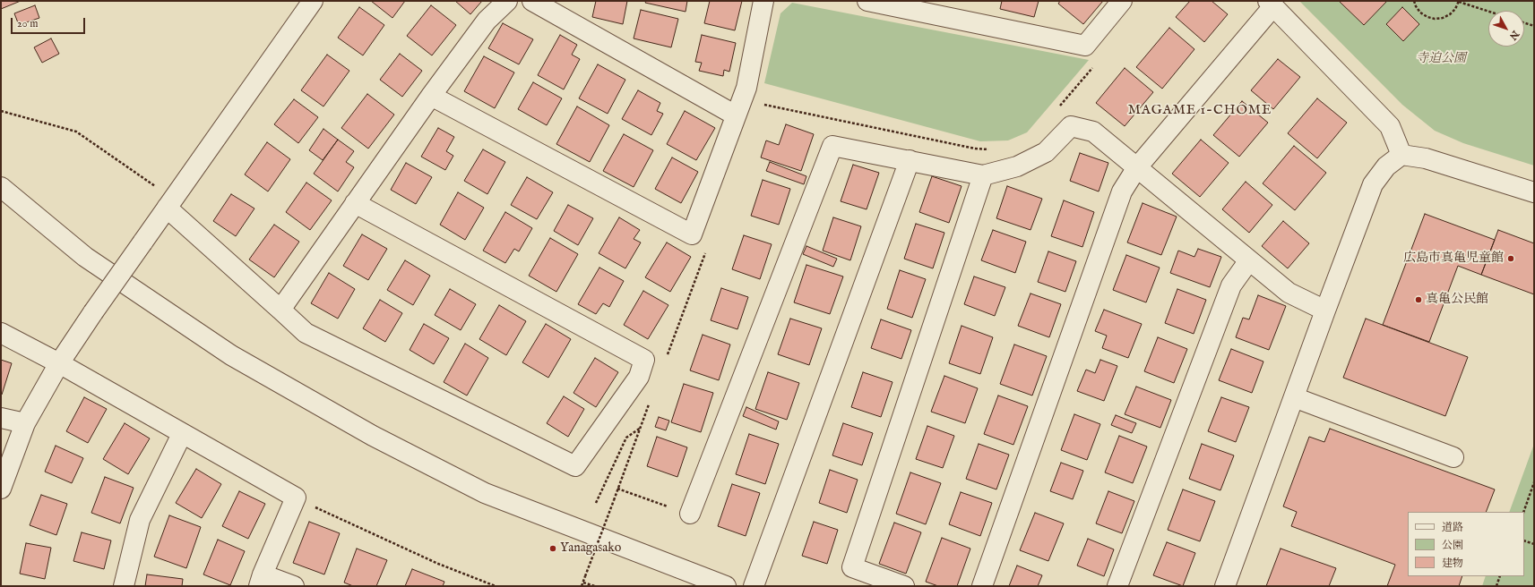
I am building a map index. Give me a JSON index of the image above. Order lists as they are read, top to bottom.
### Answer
{
  "districts": ["MAGAME 1-CHOME"],
  "parks": ["寺迫公園"],
  "places": ["広島市真亀児童館", "真亀公民館", "Yanagasako"],
  "legend": ["道路", "公園", "建物"],
  "scale_bar": "20 m",
  "north": "bottom right"
}
